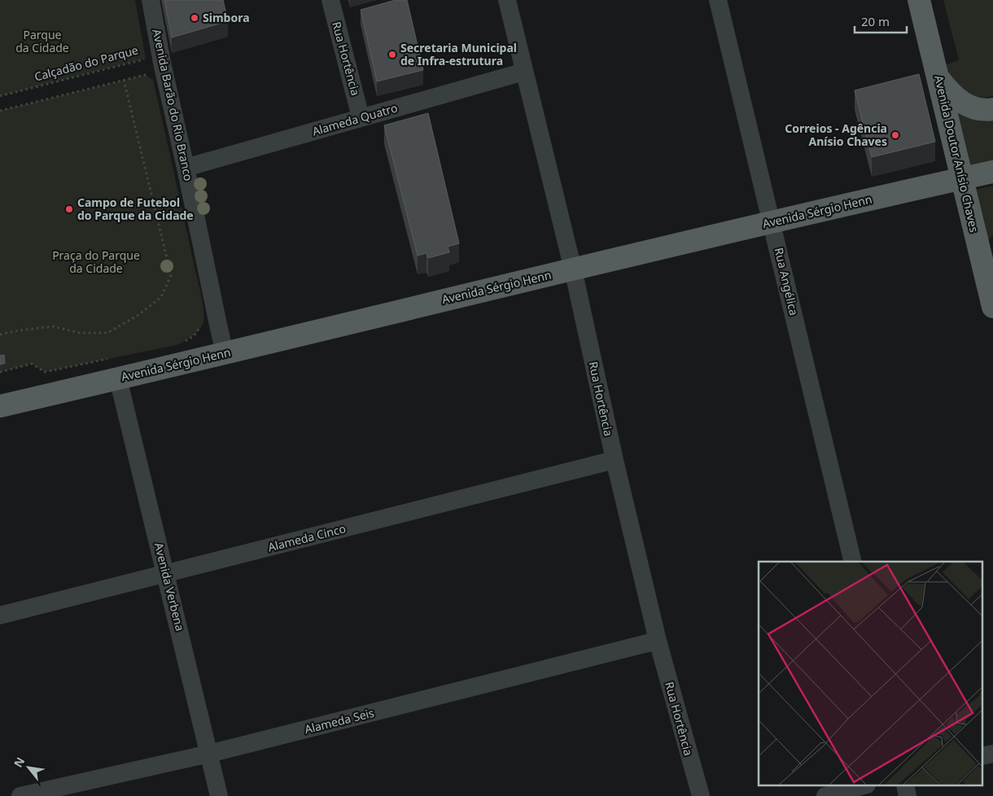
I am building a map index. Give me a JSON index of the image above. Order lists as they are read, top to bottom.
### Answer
{
  "streets": {
    "main road": ["Avenida Doutor Anísio Chaves", "Avenida Sérgio Henn"],
    "street": [
      "Rua Hortência",
      "Avenida Barão do Rio Branco",
      "Alameda Quatro",
      "Rua Angélica",
      "Alameda Cinco",
      "Avenida Verbena",
      "Alameda Seis"
    ],
    "path": ["Calçadão do Parque"]
  },
  "crossings": [
    ["Rua Hortência", "Alameda Quatro"],
    ["Rua Hortência", "Avenida Sérgio Henn"],
    ["Rua Hortência", "Alameda Cinco"],
    ["Rua Hortência", "Alameda Seis"],
    ["Avenida Barão do Rio Branco", "Alameda Quatro"],
    ["Avenida Barão do Rio Branco", "Avenida Sérgio Henn"],
    ["Avenida Doutor Anísio Chaves", "Avenida Sérgio Henn"],
    ["Avenida Sérgio Henn", "Rua Angélica"],
    ["Avenida Sérgio Henn", "Avenida Verbena"],
    ["Alameda Cinco", "Avenida Verbena"],
    ["Avenida Verbena", "Alameda Seis"]
  ],
  "parks": ["Parque da Cidade", "Praça do Parque da Cidade"],
  "places": [
    "Simbora",
    "Secretaria Municipal de Infra-estrutura",
    "Correios - Agência Anísio Chaves",
    "Campo de Futebol do Parque da Cidade"
  ],
  "scale_bar": "20 m",
  "north": "top left"
}
